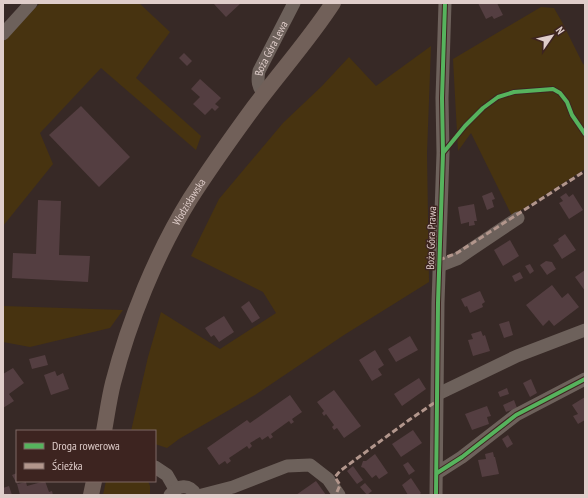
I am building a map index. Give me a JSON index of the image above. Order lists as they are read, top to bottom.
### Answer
{
  "streets": {
    "main road": ["Wodzisławska"],
    "street": ["Boża Góra Lewa", "Boża Góra Prawa"]
  },
  "crossings": [
    ["Boża Góra Lewa", "Wodzisławska"]
  ],
  "legend": ["Droga rowerowa", "Ścieżka"],
  "north": "top right"
}
